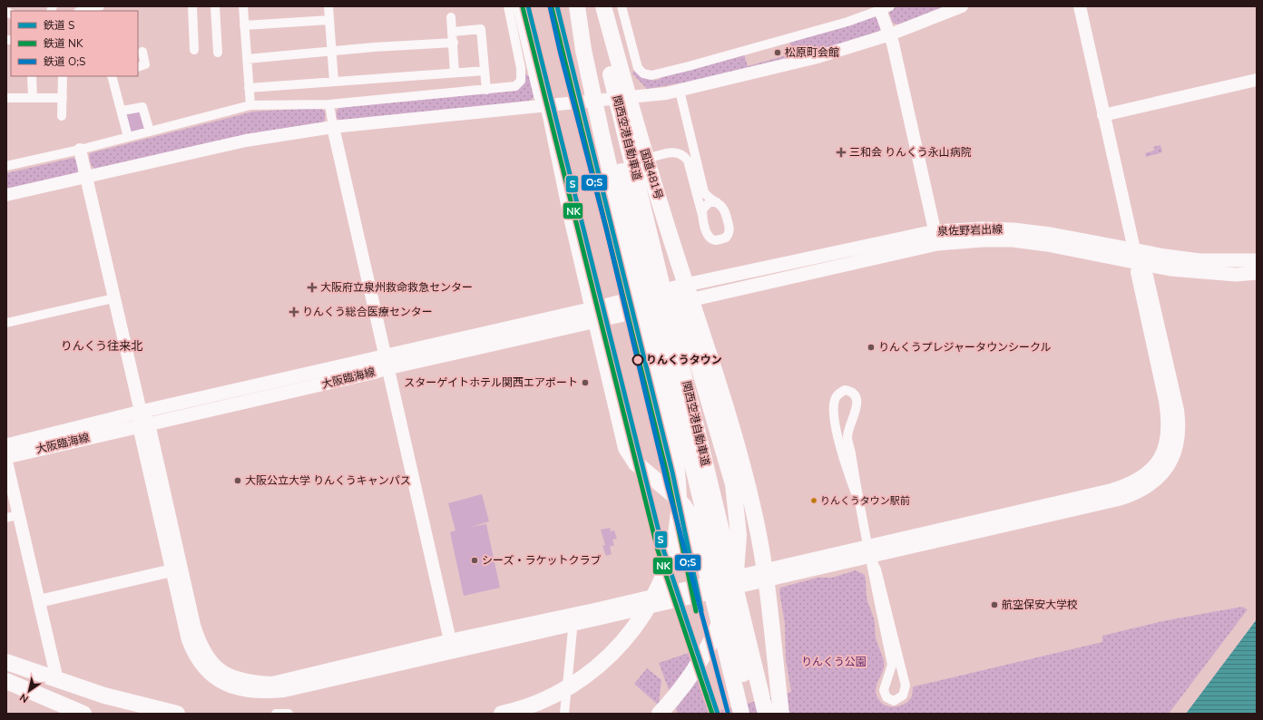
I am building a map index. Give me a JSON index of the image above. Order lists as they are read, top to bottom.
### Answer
{
  "streets": {
    "highway": ["関西空港自動車道", "国道481号"],
    "main road": ["泉佐野岩出線", "大阪臨海線"]
  },
  "crossings": [
    ["国道481号", "泉佐野岩出線"],
    ["国道481号", "大阪臨海線"],
    ["泉佐野岩出線", "大阪臨海線"]
  ],
  "districts": ["りんくう往来北"],
  "parks": ["りんくう公園"],
  "places": {
    "other": [
      "松原町会館",
      "りんくうプレジャータウンシークル",
      "りんくうタウン",
      "スターゲイトホテル関西エアポート",
      "大阪公立大学 りんくうキャンパス",
      "りんくうタウン駅前",
      "シーズ・ラケットクラブ",
      "航空保安大学校"
    ],
    "health": ["三和会 りんくう永山病院", "大阪府立泉州救命救急センター", "りんくう総合医療センター"]
  },
  "lines": ["rail line S", "rail line O;S", "rail line NK"],
  "legend": ["鉄道 S", "鉄道 NK", "鉄道 O;S"],
  "north": "bottom left"
}
